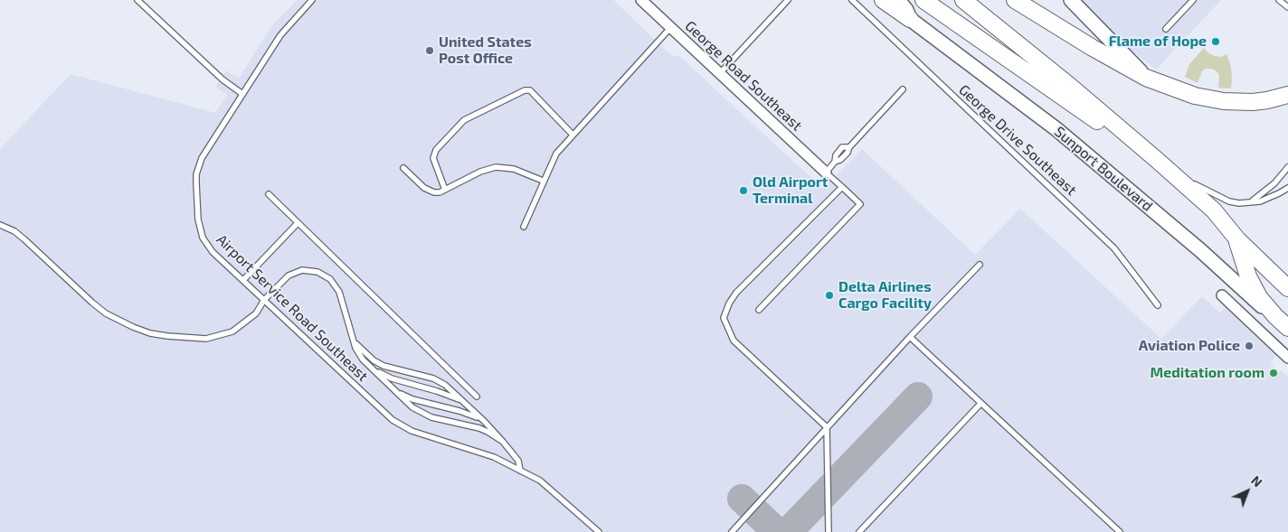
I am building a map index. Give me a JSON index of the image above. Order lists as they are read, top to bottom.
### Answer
{
  "streets": {
    "main road": ["Sunport Boulevard"],
    "street": ["George Road Southeast"],
    "lane": ["George Drive Southeast", "Airport Service Road Southeast"]
  },
  "places": [
    "Flame of Hope",
    "United States Post Office",
    "Old Airport Terminal",
    "Delta Airlines Cargo Facility",
    "Aviation Police",
    "Meditation room"
  ],
  "north": "top right"
}
